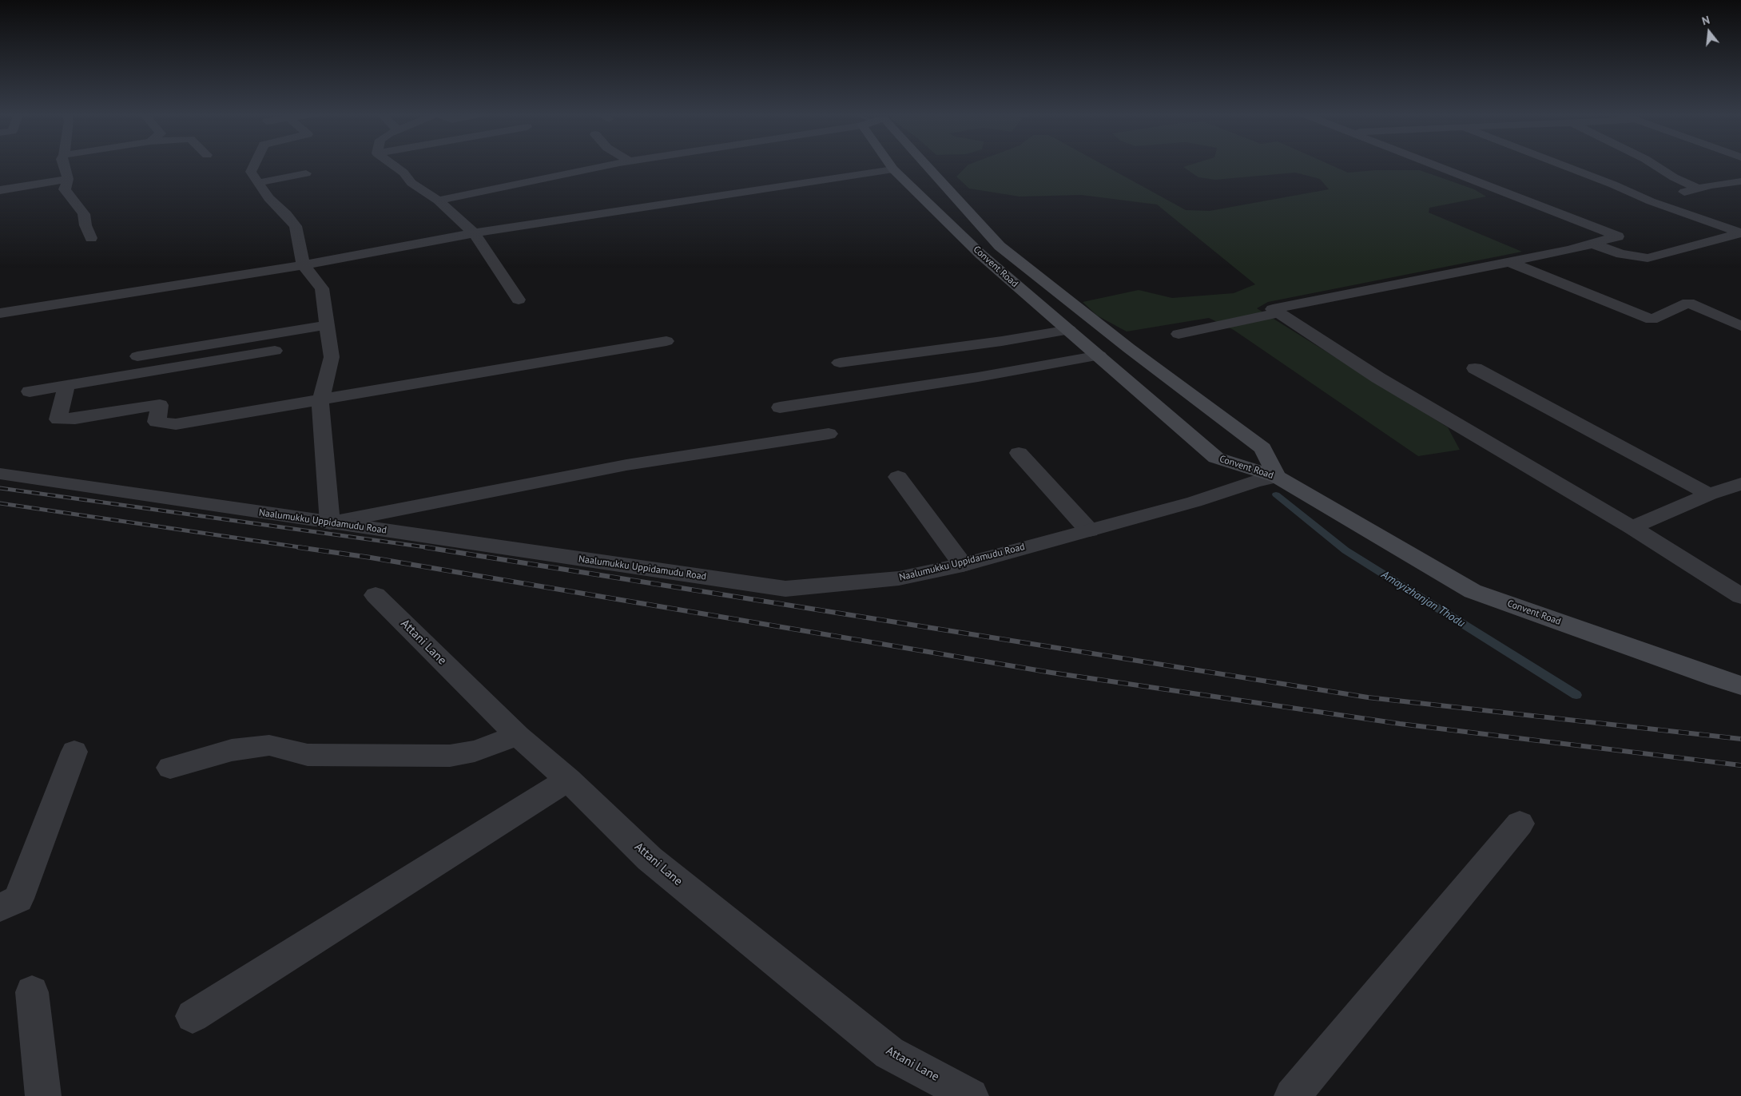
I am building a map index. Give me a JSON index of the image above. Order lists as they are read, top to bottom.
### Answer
{
  "streets": {
    "main road": ["Convent Road"],
    "street": ["Naalumukku Uppidamudu Road", "Attani Lane"]
  },
  "crossings": [
    ["Convent Road", "Naalumukku Uppidamudu Road"]
  ],
  "water": ["Amayizhanjan Thodu"],
  "north": "top"
}
